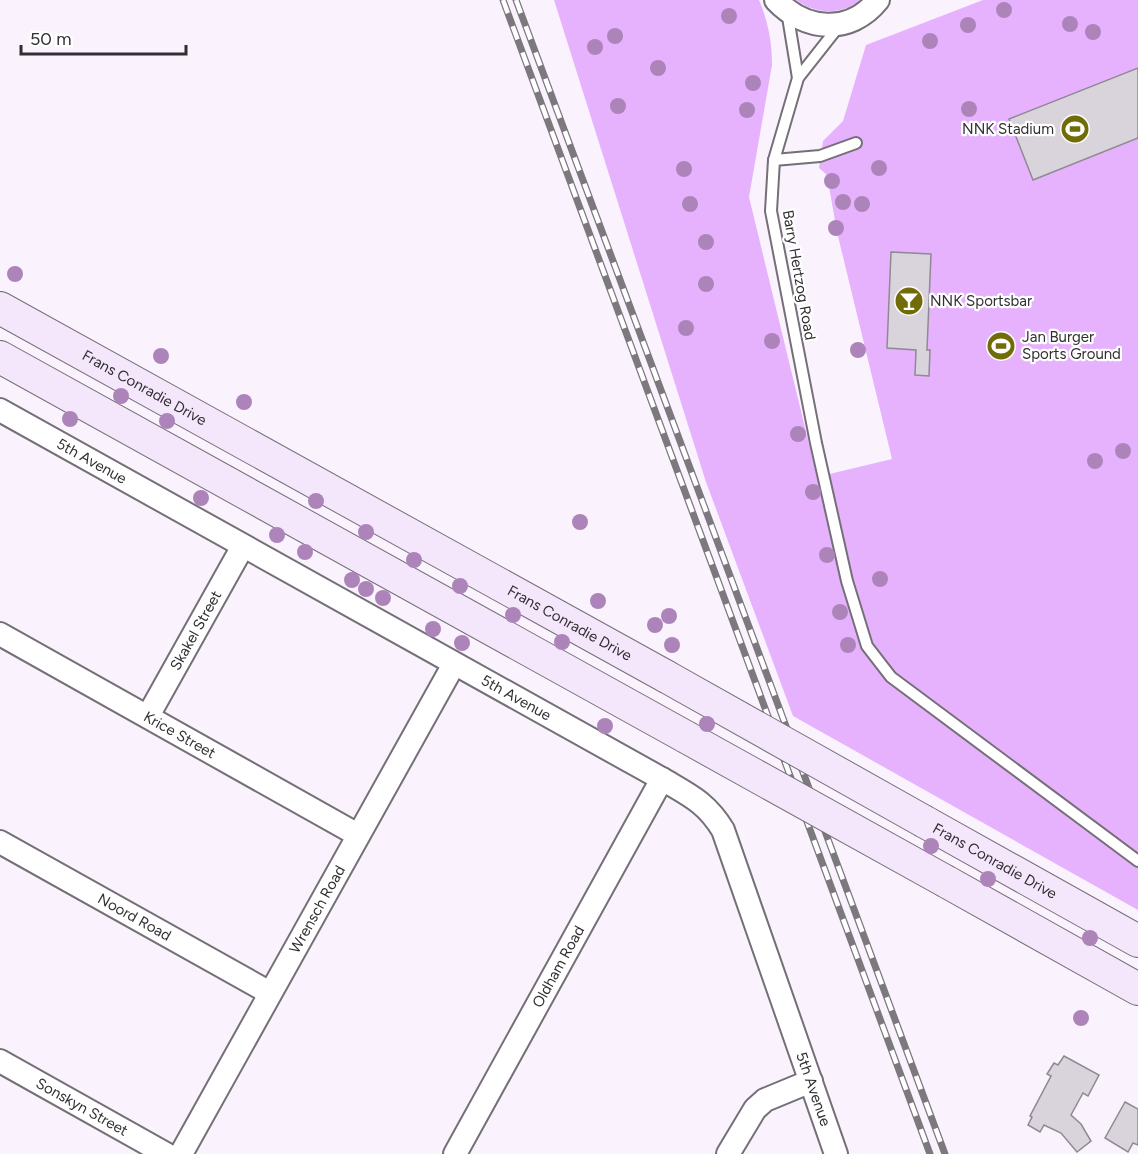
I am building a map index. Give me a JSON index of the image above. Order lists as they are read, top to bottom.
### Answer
{
  "streets": {
    "main road": ["Frans Conradie Drive"],
    "street": [
      "5th Avenue",
      "Skakel Street",
      "Krice Street",
      "Wrensch Road",
      "Noord Road",
      "Oldham Road",
      "Sonskyn Street"
    ],
    "lane": ["Barry Hertzog Road"]
  },
  "crossings": [
    ["5th Avenue", "Skakel Street"],
    ["5th Avenue", "Wrensch Road"],
    ["5th Avenue", "Oldham Road"],
    ["Skakel Street", "Krice Street"],
    ["Krice Street", "Wrensch Road"],
    ["Wrensch Road", "Noord Road"]
  ],
  "places": {
    "sports": ["NNK Stadium", "Jan Burger Sports Ground"],
    "bar": ["NNK Sportsbar"]
  },
  "scale_bar": "50 m"
}
